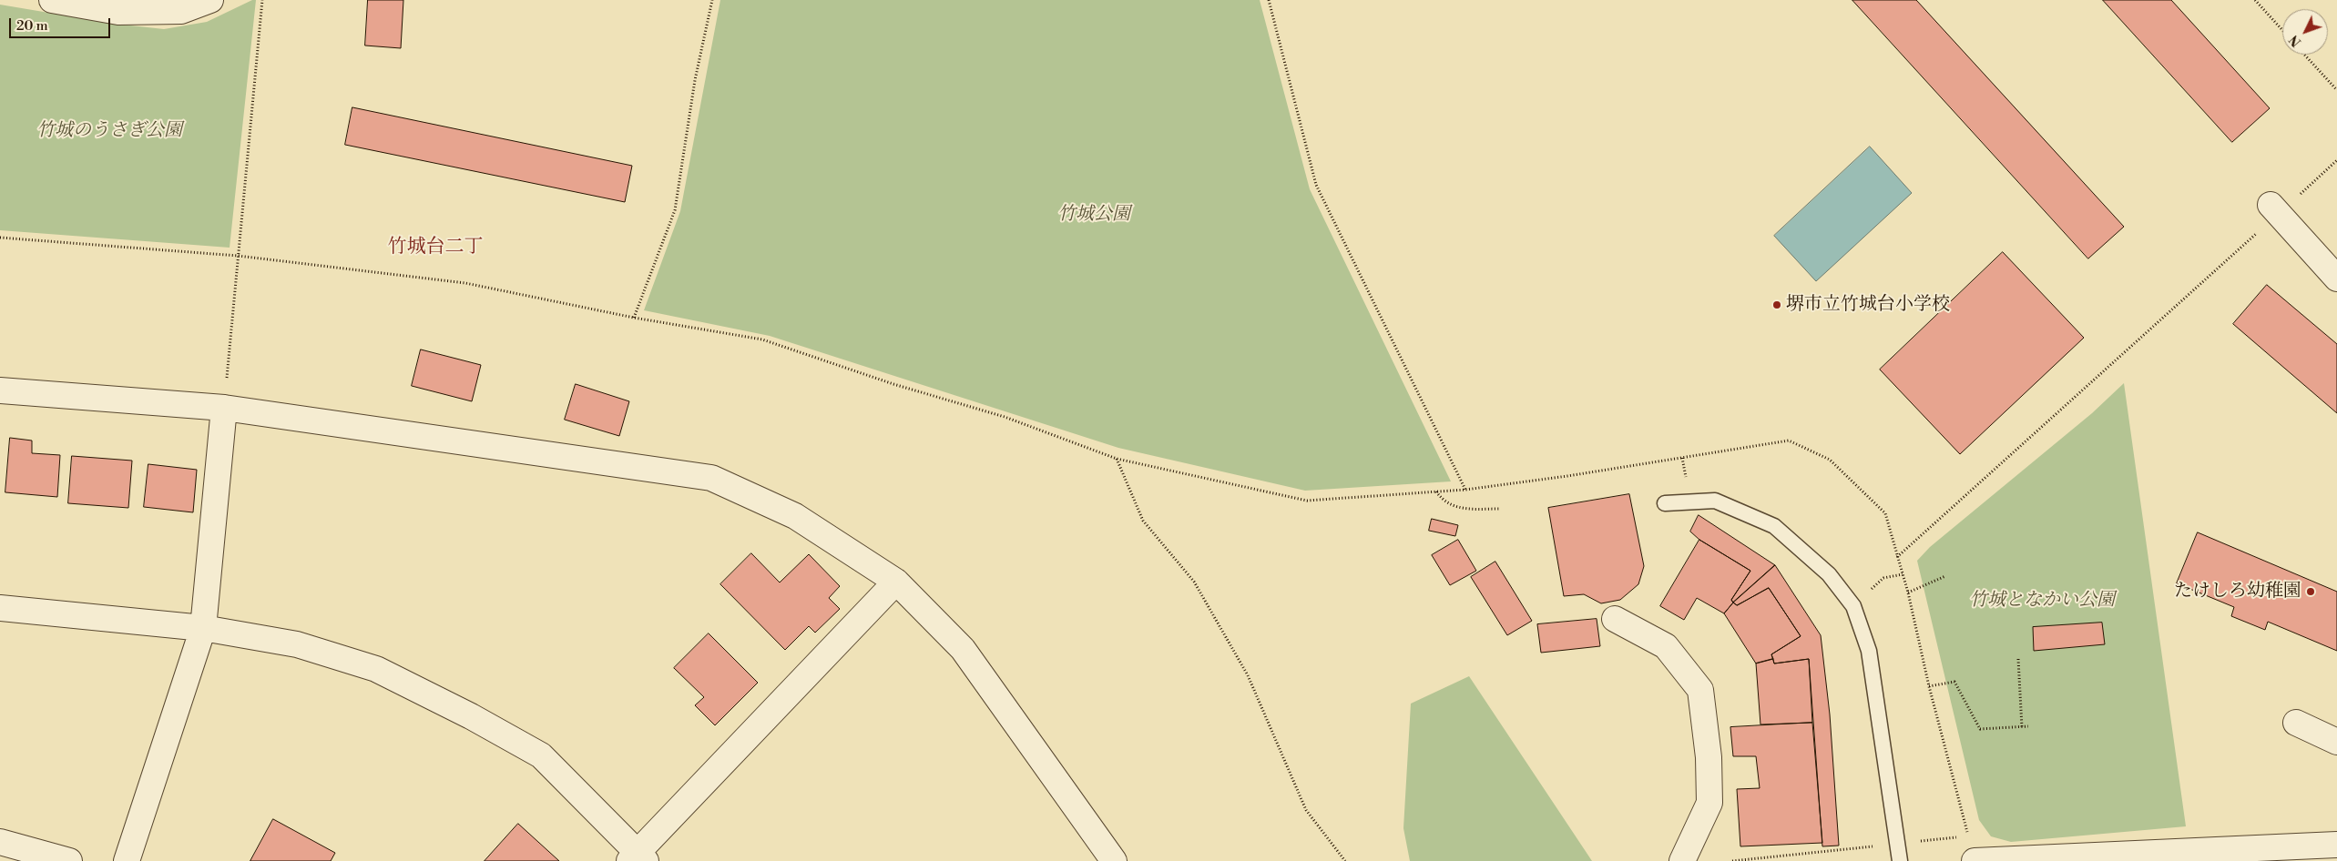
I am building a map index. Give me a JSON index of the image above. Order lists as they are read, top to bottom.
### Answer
{
  "districts": ["竹城台二丁"],
  "parks": ["竹城のうさぎ公園", "竹城公園", "竹城となかい公園"],
  "places": ["堺市立竹城台小学校", "たけしろ幼稚園"],
  "scale_bar": "20 m",
  "north": "bottom left"
}
